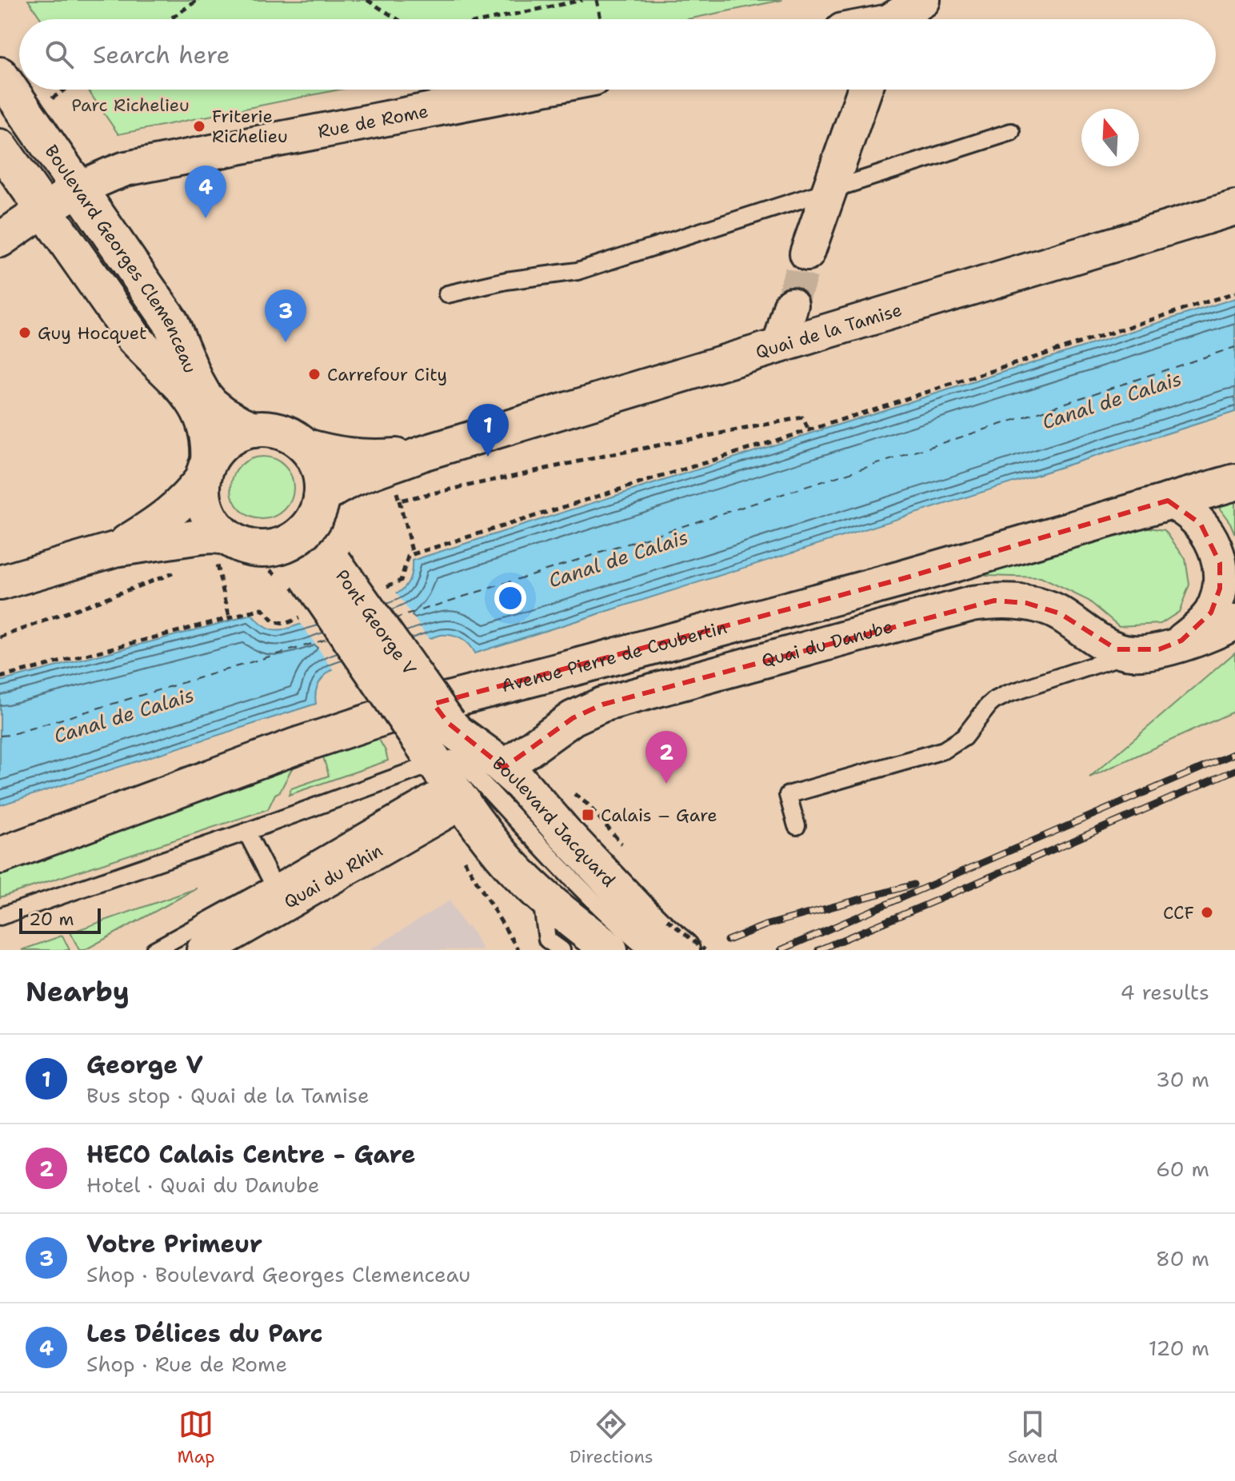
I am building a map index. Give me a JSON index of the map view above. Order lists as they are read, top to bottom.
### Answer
{
  "streets": {
    "street": [
      "Rue de Rome",
      "Boulevard Georges Clemenceau",
      "Quai de la Tamise",
      "Pont George V",
      "Quai du Danube",
      "Avenue Pierre de Coubertin",
      "Boulevard Jacquard",
      "Quai du Rhin"
    ]
  },
  "crossings": [
    ["Rue de Rome", "Boulevard Georges Clemenceau"],
    ["Boulevard Georges Clemenceau", "Quai de la Tamise"],
    ["Boulevard Georges Clemenceau", "Pont George V"],
    ["Quai de la Tamise", "Pont George V"],
    ["Pont George V", "Quai du Danube"],
    ["Pont George V", "Boulevard Jacquard"],
    ["Pont George V", "Quai du Rhin"],
    ["Quai du Danube", "Boulevard Jacquard"],
    ["Quai du Danube", "Quai du Rhin"],
    ["Boulevard Jacquard", "Quai du Rhin"]
  ],
  "water": ["Canal de Calais"],
  "parks": ["Parc Richelieu"],
  "places": {
    "other": [
      "Friterie Richelieu",
      "Guy Hocquet",
      "Carrefour City",
      "CCF"
    ],
    "transit": ["Calais – Gare"]
  },
  "scale_bar": "20 m",
  "north": "top",
  "page": {
    "search": "Search here",
    "pins": [
      "4",
      "3",
      "1",
      "2"
    ],
    "scale": "20 m",
    "heading": ["Nearby", "4 results"],
    "list": [
      {
        "mark": "1",
        "name": "George V",
        "note": "Bus stop · Quai de la Tamise",
        "value": "30 m"
      },
      {
        "mark": "2",
        "name": "HECO Calais Centre - Gare",
        "note": "Hotel · Quai du Danube",
        "value": "60 m"
      },
      {
        "mark": "3",
        "name": "Votre Primeur",
        "note": "Shop · Boulevard Georges Clemenceau",
        "value": "80 m"
      },
      {
        "mark": "4",
        "name": "Les Délices du Parc",
        "note": "Shop · Rue de Rome",
        "value": "120 m"
      }
    ],
    "nav": ["Map", "Directions", "Saved"]
  }
}
